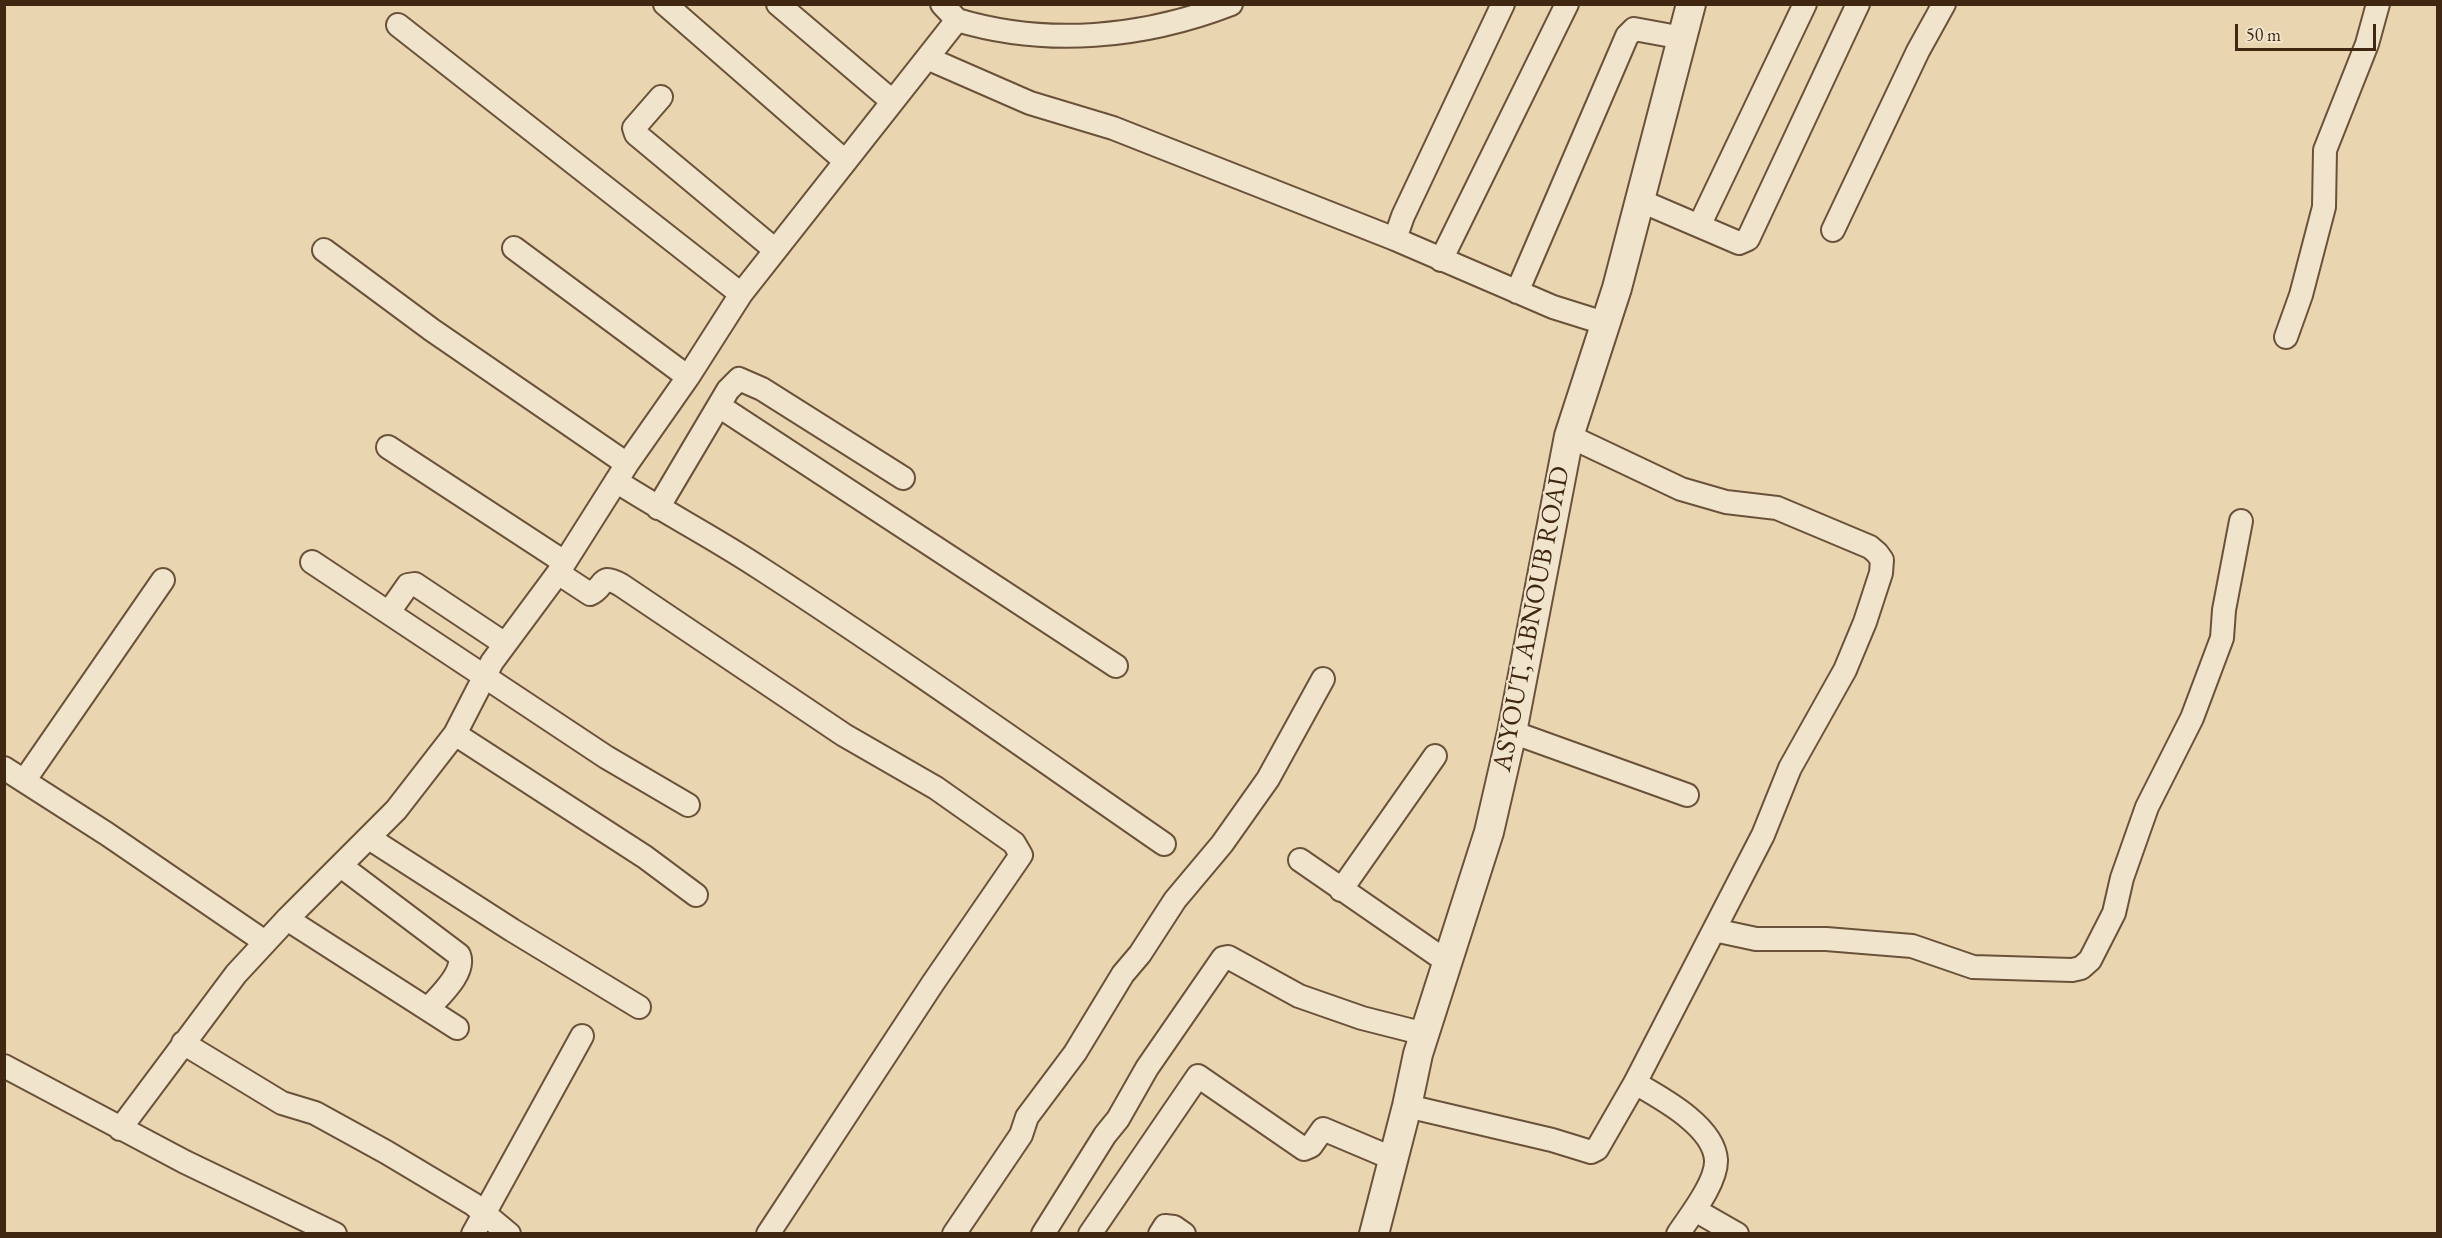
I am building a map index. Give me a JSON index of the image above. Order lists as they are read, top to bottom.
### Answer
{
  "streets": {
    "street": ["ASYOUT, ABNOUB ROAD"]
  },
  "scale_bar": "50 m"
}
